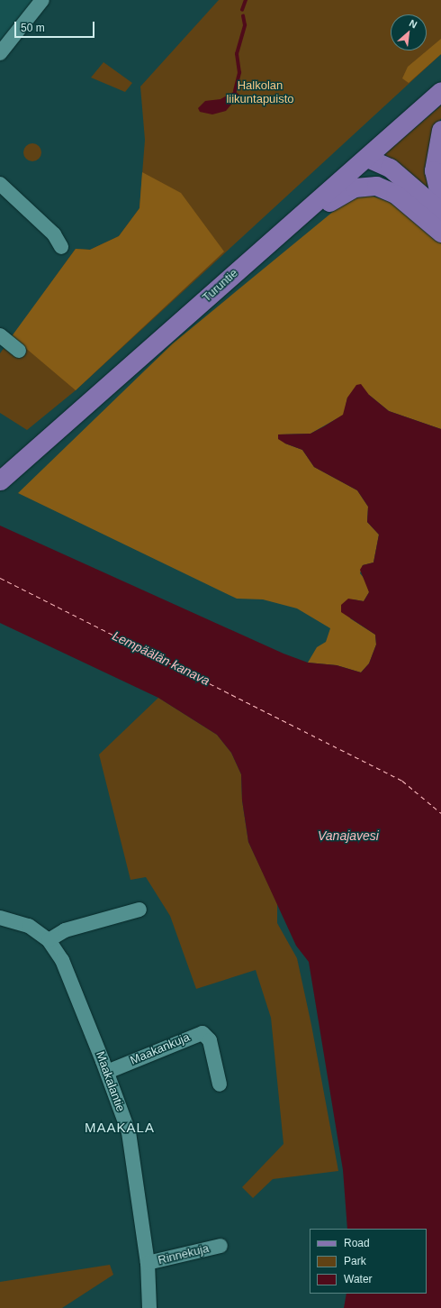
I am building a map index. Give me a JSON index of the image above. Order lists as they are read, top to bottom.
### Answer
{
  "streets": {
    "main road": ["Turuntie"],
    "street": ["Maakankuja", "Maakalantie", "Rinnekuja"]
  },
  "crossings": [
    ["Maakankuja", "Maakalantie"],
    ["Maakalantie", "Rinnekuja"]
  ],
  "districts": ["MAAKALA"],
  "water": ["Lempäälän kanava", "Vanajavesi"],
  "parks": ["Halkolan liikuntapuisto"],
  "legend": ["Road", "Park", "Water"],
  "scale_bar": "50 m",
  "north": "top right"
}
